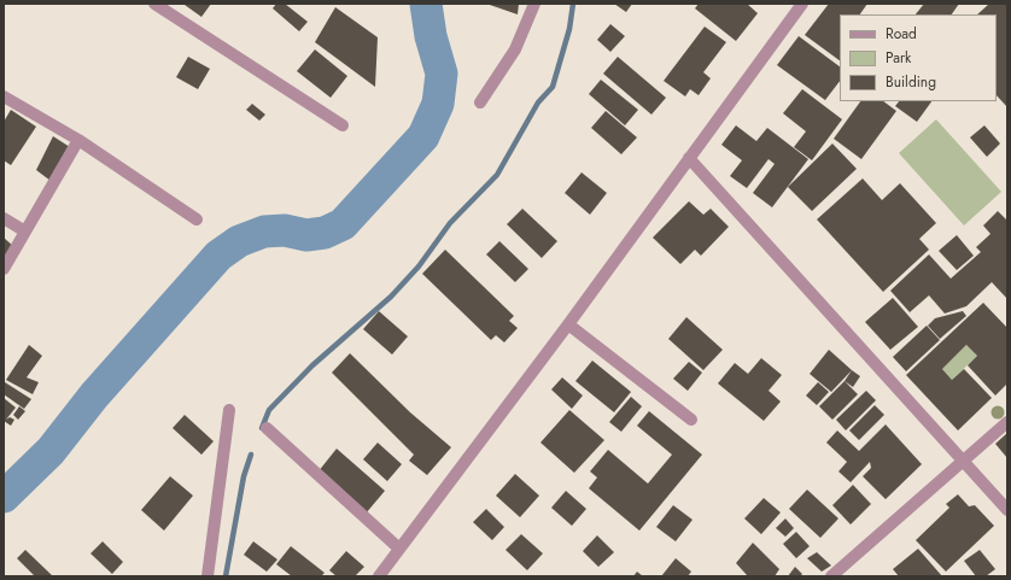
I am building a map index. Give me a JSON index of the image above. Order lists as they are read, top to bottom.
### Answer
{
  "legend": ["Road", "Park", "Building"]
}
